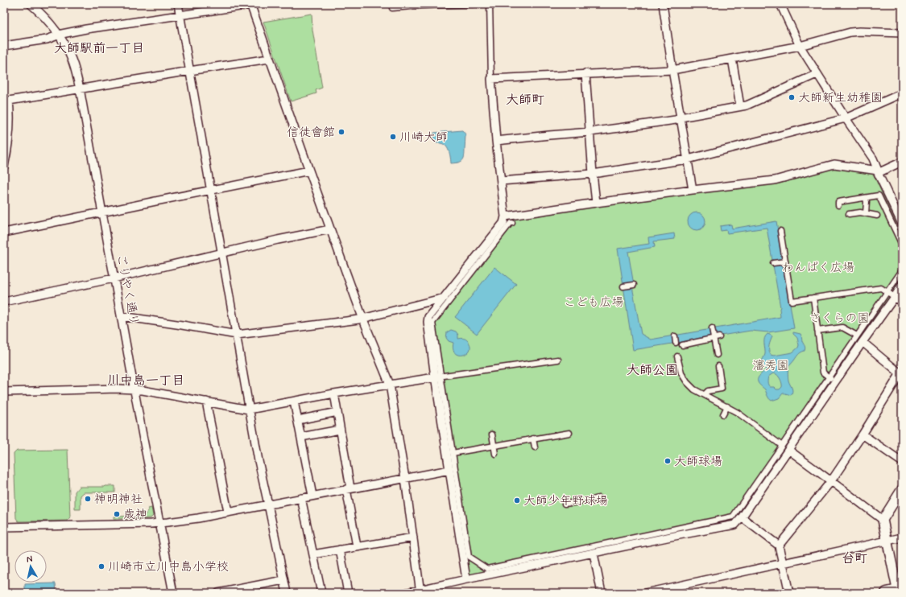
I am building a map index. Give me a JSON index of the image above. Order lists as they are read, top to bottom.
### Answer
{
  "streets": {
    "street": ["ごりやく通り"]
  },
  "districts": [
    "大師駅前一丁目",
    "大師町",
    "大師公園",
    "川中島一丁目",
    "台町"
  ],
  "parks": [
    "わんぱく広場",
    "こども広場",
    "さくらの園",
    "瀋秀園"
  ],
  "places": [
    "大師新生幼稚園",
    "信徒會館",
    "川崎大師",
    "大師球場",
    "神明神社",
    "大師少年野球場",
    "歳神",
    "川崎市立川中島小学校"
  ],
  "north": "top"
}
